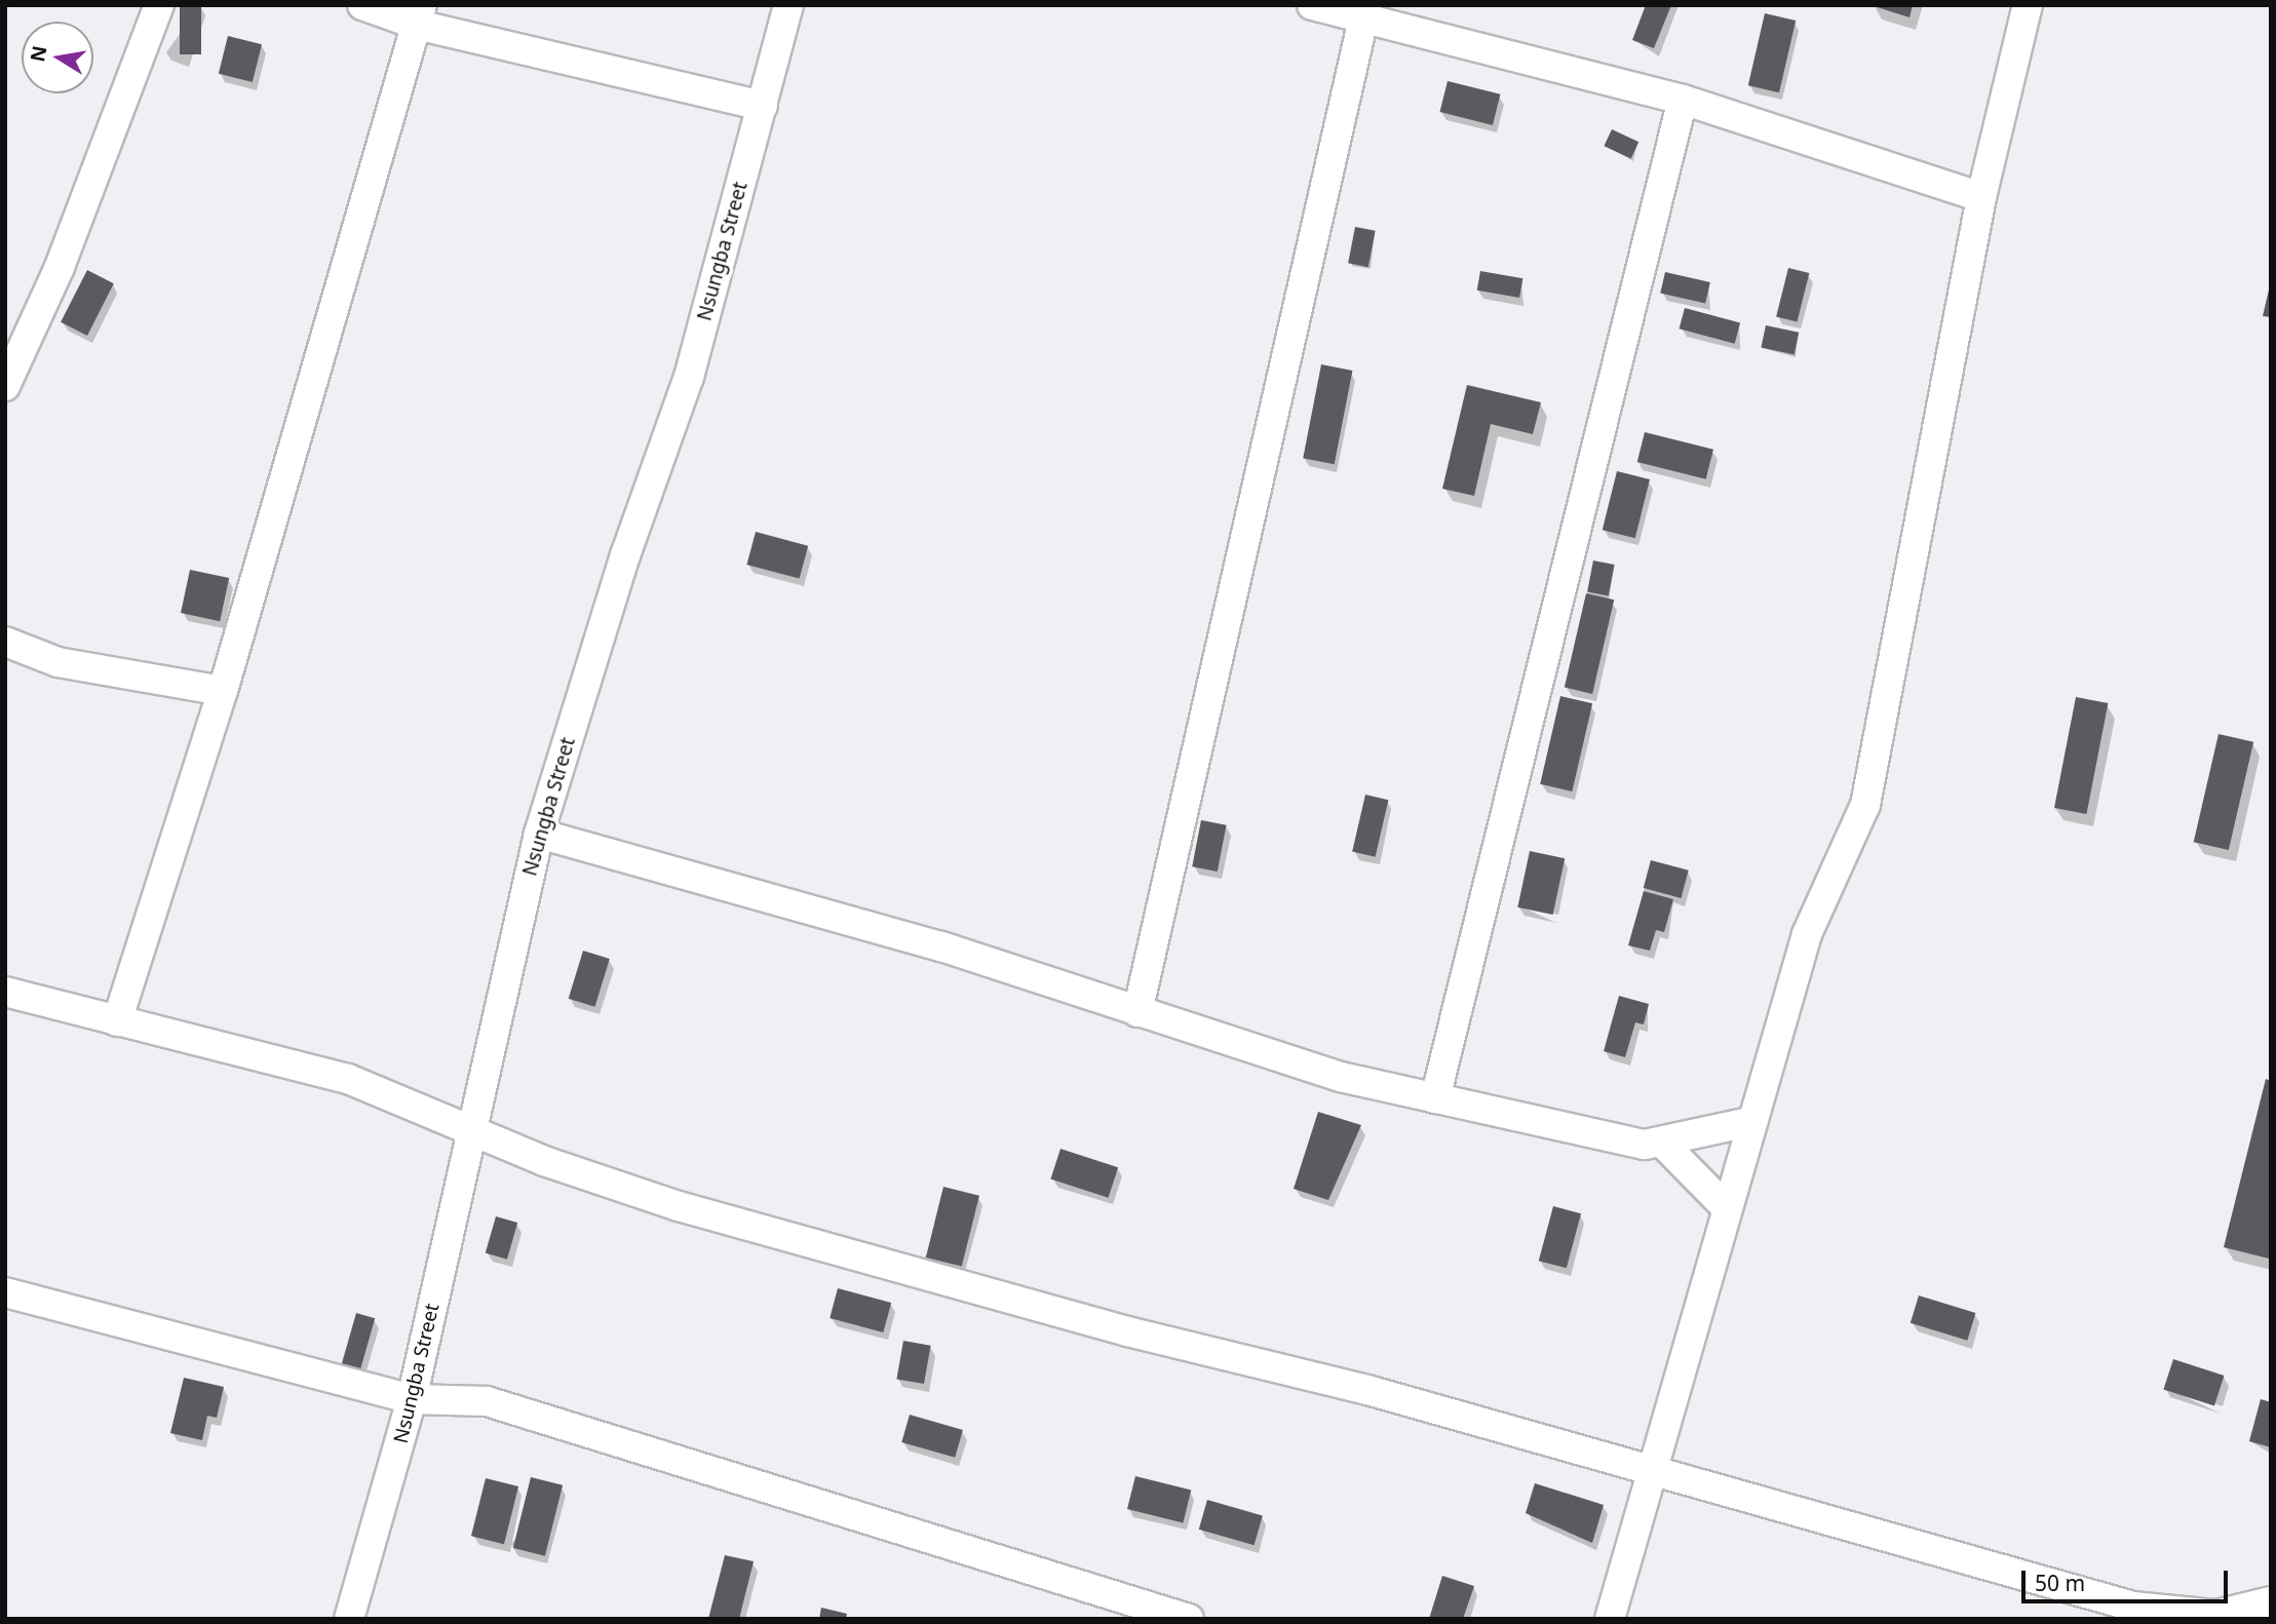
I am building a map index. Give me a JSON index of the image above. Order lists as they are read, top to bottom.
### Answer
{
  "streets": {
    "street": ["Nsungba Street"]
  },
  "scale_bar": "50 m",
  "north": "left"
}
